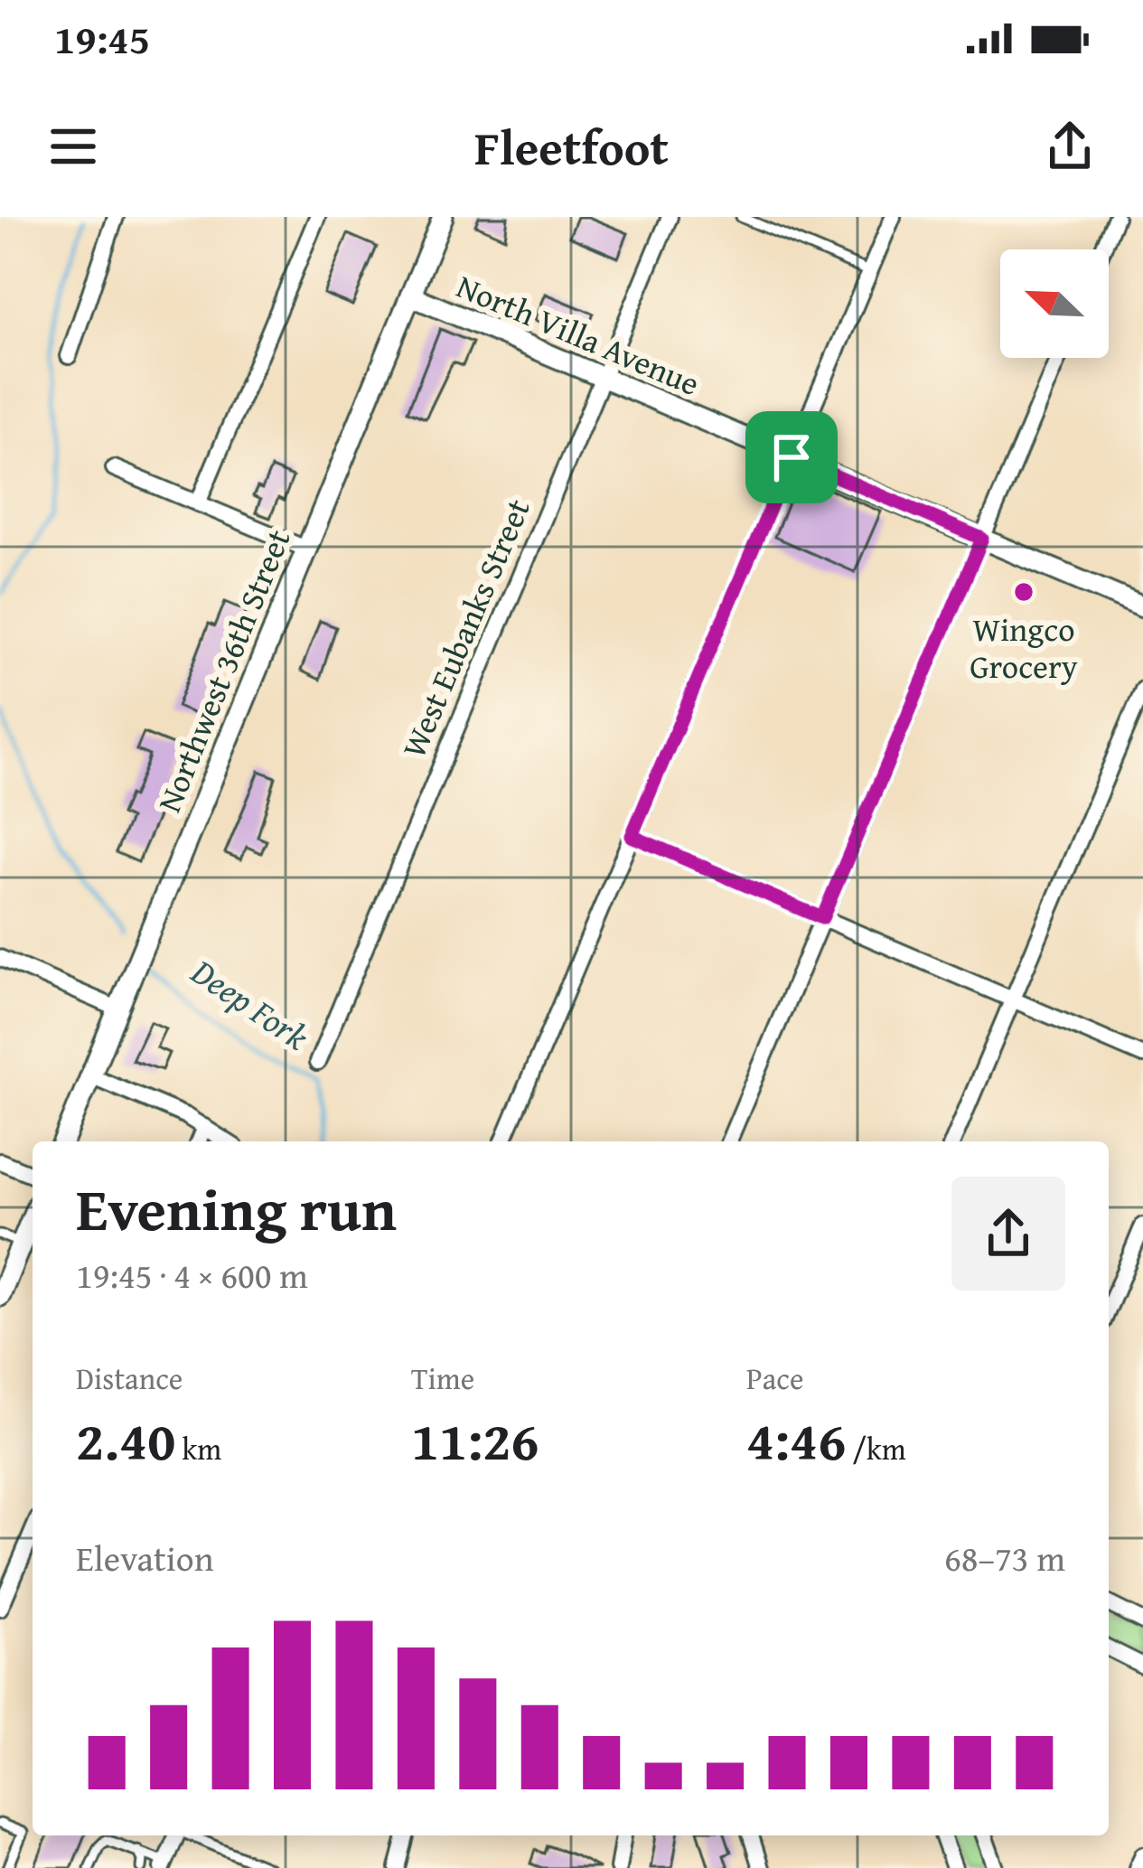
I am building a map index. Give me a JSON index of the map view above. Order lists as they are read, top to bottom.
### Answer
{
  "streets": {
    "street": ["North Villa Avenue", "West Eubanks Street", "Northwest 36th Street"]
  },
  "crossings": [
    ["North Villa Avenue", "West Eubanks Street"],
    ["North Villa Avenue", "Northwest 36th Street"]
  ],
  "water": ["Deep Fork"],
  "places": ["Wingco Grocery"],
  "north": "top left",
  "page": {
    "status": "19:45",
    "header": "Fleetfoot",
    "heading": ["Evening run", "19:45 · 4 × 600 m"],
    "stats": [
      ["Distance", "2.40 km"],
      ["Time", "11:26"],
      ["Pace", "4:46 /km"]
    ],
    "chart": ["Elevation", "68–73 m"]
  }
}
